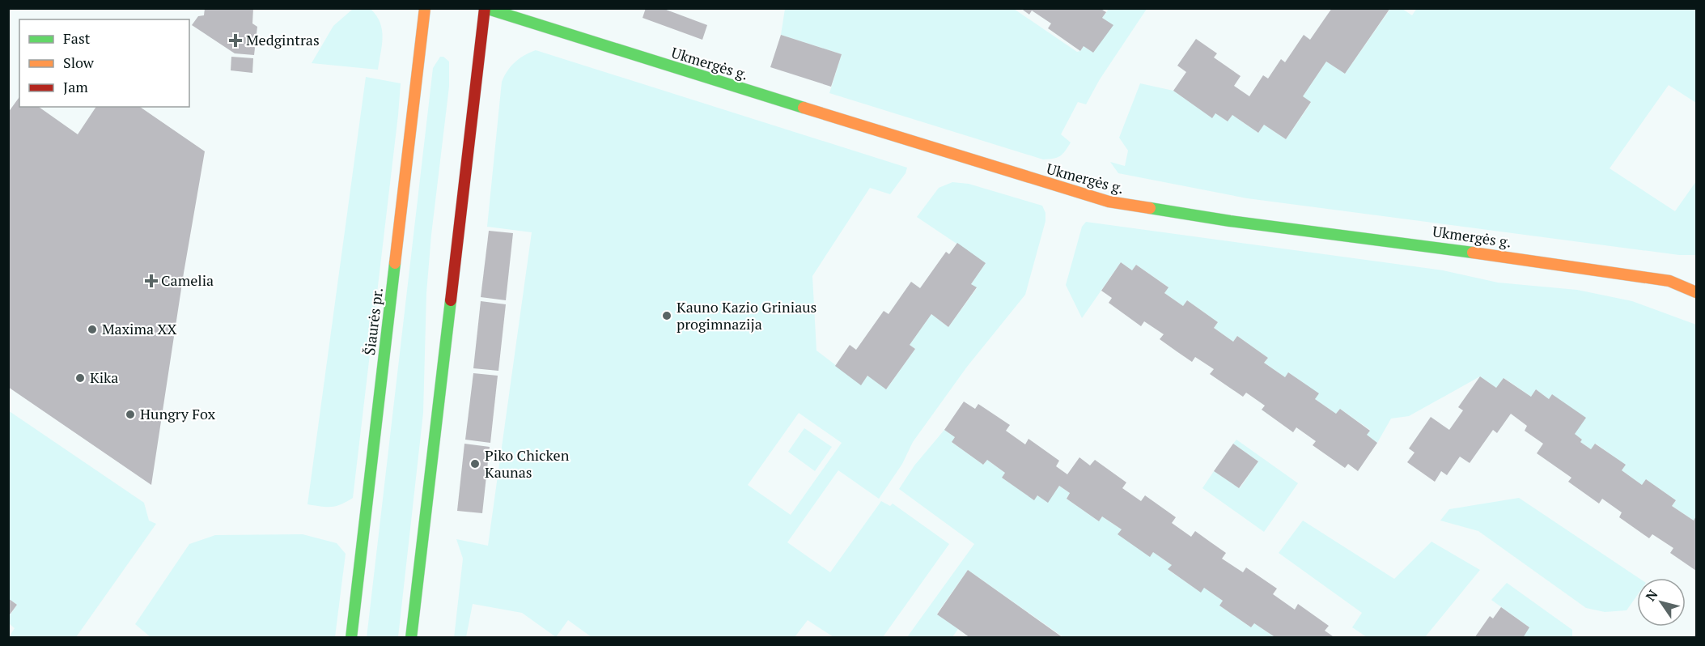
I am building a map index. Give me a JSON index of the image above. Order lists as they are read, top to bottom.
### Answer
{
  "streets": {
    "main road": ["Ukmergės g.", "Šiaurės pr."]
  },
  "places": {
    "health": ["Medgintras", "Camelia"],
    "other": [
      "Kauno Kazio Griniaus progimnazija",
      "Maxima XX",
      "Kika",
      "Hungry Fox",
      "Piko Chicken Kaunas"
    ]
  },
  "legend": ["Fast", "Slow", "Jam"],
  "north": "top left"
}
